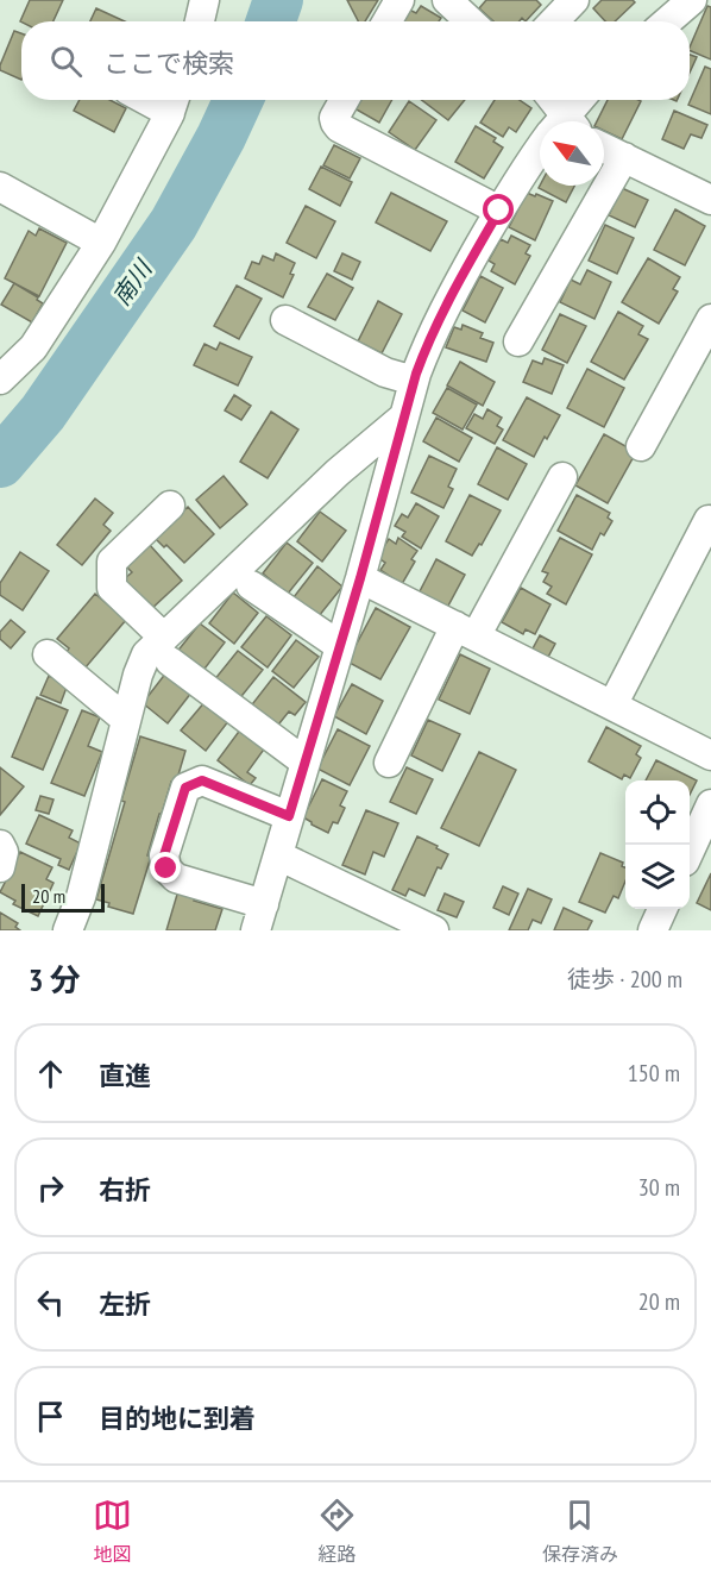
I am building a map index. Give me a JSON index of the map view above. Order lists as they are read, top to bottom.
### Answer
{
  "water": ["南川"],
  "scale_bar": "20 m",
  "north": "top left",
  "page": {
    "search": "ここで検索",
    "scale": "20 m",
    "heading": ["3 分", "徒歩 · 200 m"],
    "list": [
      ["直進", "150 m"],
      ["右折", "30 m"],
      ["左折", "20 m"],
      "目的地に到着"
    ],
    "nav": ["地図", "経路", "保存済み"]
  }
}
